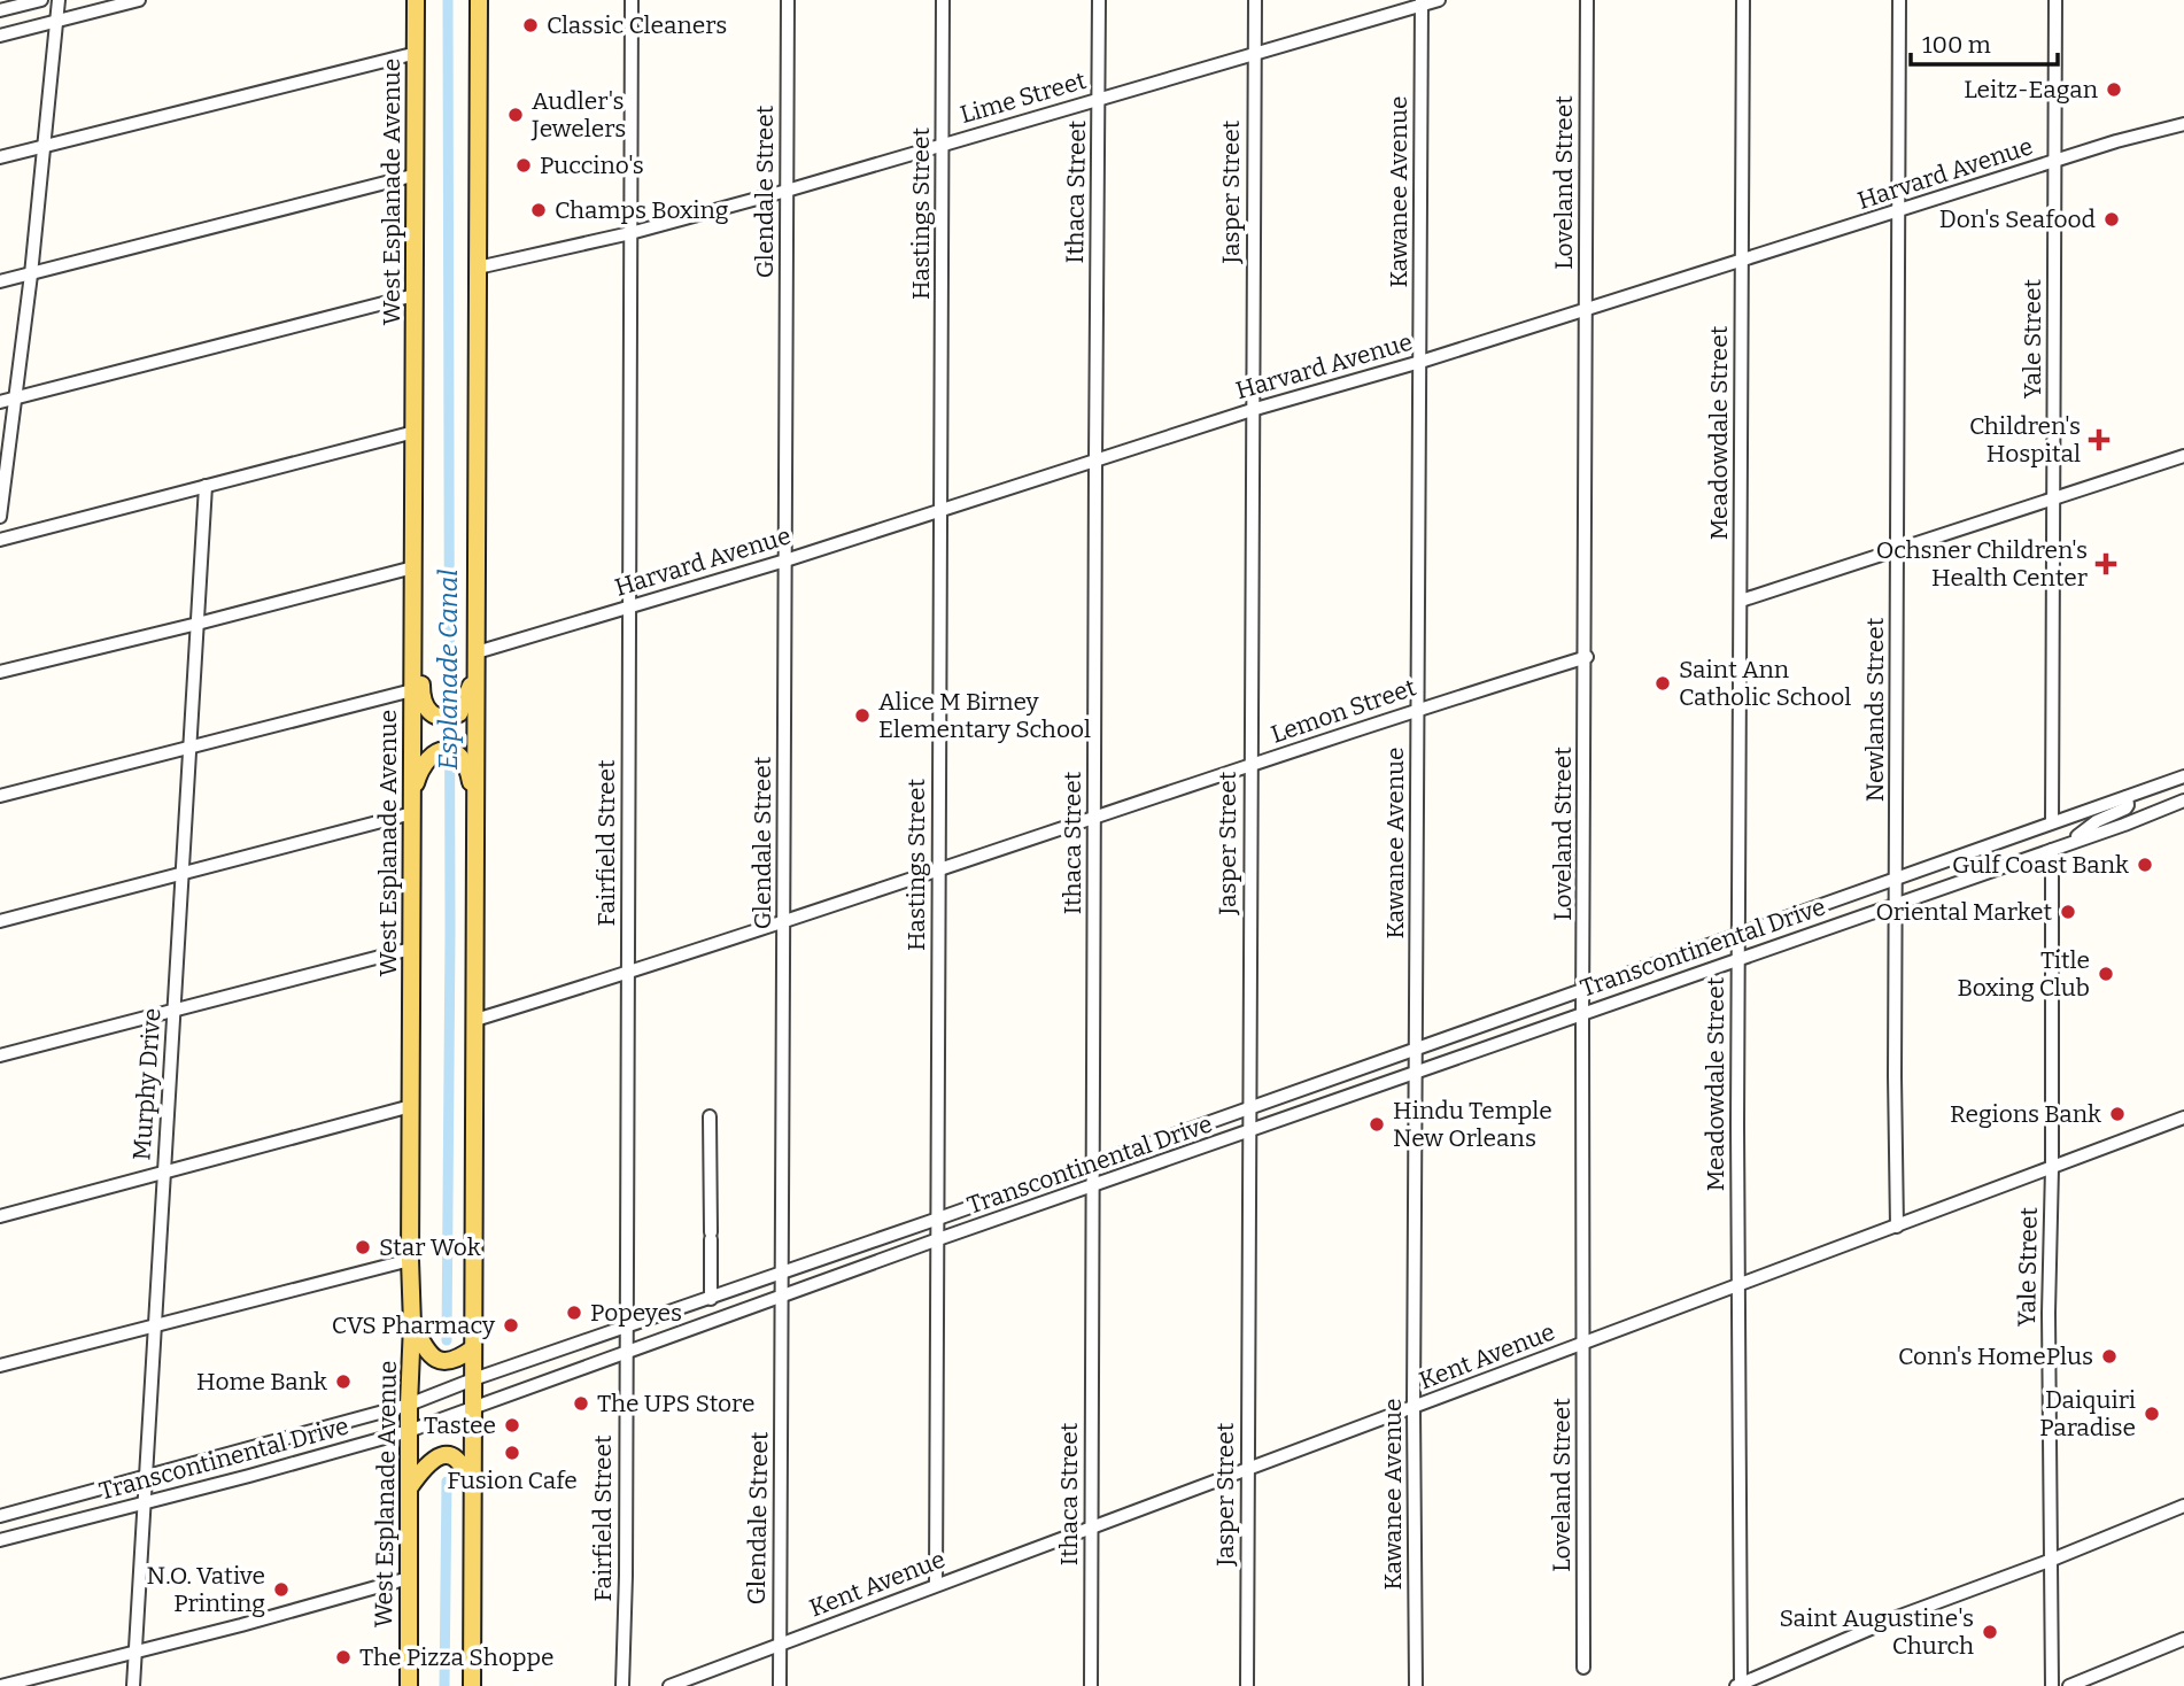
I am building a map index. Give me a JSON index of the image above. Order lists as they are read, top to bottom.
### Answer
{
  "streets": {
    "main road": ["West Esplanade Avenue"],
    "street": [
      "Lime Street",
      "Harvard Avenue",
      "Loveland Street",
      "Glendale Street",
      "Ithaca Street",
      "Jasper Street",
      "Kawanee Avenue",
      "Hastings Street",
      "Yale Street",
      "Meadowdale Street",
      "Newlands Street",
      "Lemon Street",
      "Fairfield Street",
      "Transcontinental Drive",
      "Murphy Drive",
      "Kent Avenue"
    ]
  },
  "crossings": [
    ["Lime Street", "Glendale Street"],
    ["Lime Street", "Ithaca Street"],
    ["Lime Street", "Jasper Street"],
    ["Lime Street", "Kawanee Avenue"],
    ["Lime Street", "Hastings Street"],
    ["Lime Street", "Fairfield Street"],
    ["Harvard Avenue", "Loveland Street"],
    ["Harvard Avenue", "Glendale Street"],
    ["Harvard Avenue", "Ithaca Street"],
    ["Harvard Avenue", "Jasper Street"],
    ["Harvard Avenue", "Kawanee Avenue"],
    ["Harvard Avenue", "Hastings Street"],
    ["Harvard Avenue", "Yale Street"],
    ["Harvard Avenue", "Meadowdale Street"],
    ["Harvard Avenue", "Newlands Street"],
    ["Harvard Avenue", "Fairfield Street"],
    ["Loveland Street", "Lemon Street"],
    ["Loveland Street", "Transcontinental Drive"],
    ["Loveland Street", "Kent Avenue"],
    ["West Esplanade Avenue", "Transcontinental Drive"],
    ["Glendale Street", "Lemon Street"],
    ["Glendale Street", "Transcontinental Drive"],
    ["Glendale Street", "Kent Avenue"],
    ["Ithaca Street", "Lemon Street"],
    ["Ithaca Street", "Transcontinental Drive"],
    ["Ithaca Street", "Kent Avenue"],
    ["Jasper Street", "Lemon Street"],
    ["Jasper Street", "Transcontinental Drive"],
    ["Jasper Street", "Kent Avenue"],
    ["Kawanee Avenue", "Lemon Street"],
    ["Kawanee Avenue", "Transcontinental Drive"],
    ["Kawanee Avenue", "Kent Avenue"],
    ["Hastings Street", "Lemon Street"],
    ["Hastings Street", "Transcontinental Drive"],
    ["Hastings Street", "Kent Avenue"],
    ["Yale Street", "Transcontinental Drive"],
    ["Yale Street", "Kent Avenue"],
    ["Meadowdale Street", "Transcontinental Drive"],
    ["Meadowdale Street", "Kent Avenue"],
    ["Newlands Street", "Transcontinental Drive"],
    ["Newlands Street", "Kent Avenue"],
    ["Lemon Street", "Fairfield Street"],
    ["Fairfield Street", "Transcontinental Drive"],
    ["Transcontinental Drive", "Murphy Drive"]
  ],
  "water": ["Esplanade Canal"],
  "places": {
    "other": [
      "Classic Cleaners",
      "Leitz-Eagan",
      "Audler's Jewelers",
      "Puccino's",
      "Champs Boxing",
      "Don's Seafood",
      "Saint Ann Catholic School",
      "Alice M Birney Elementary School",
      "Gulf Coast Bank",
      "Oriental Market",
      "Title Boxing Club",
      "Regions Bank",
      "Hindu Temple New Orleans",
      "Star Wok",
      "Popeyes",
      "CVS Pharmacy",
      "Conn's HomePlus",
      "Home Bank",
      "The UPS Store",
      "Daiquiri Paradise",
      "Tastee",
      "Fusion Cafe",
      "N.O. Vative Printing",
      "Saint Augustine's Church",
      "The Pizza Shoppe"
    ],
    "health": ["Children's Hospital", "Ochsner Children's Health Center"]
  },
  "scale_bar": "100 m"
}
